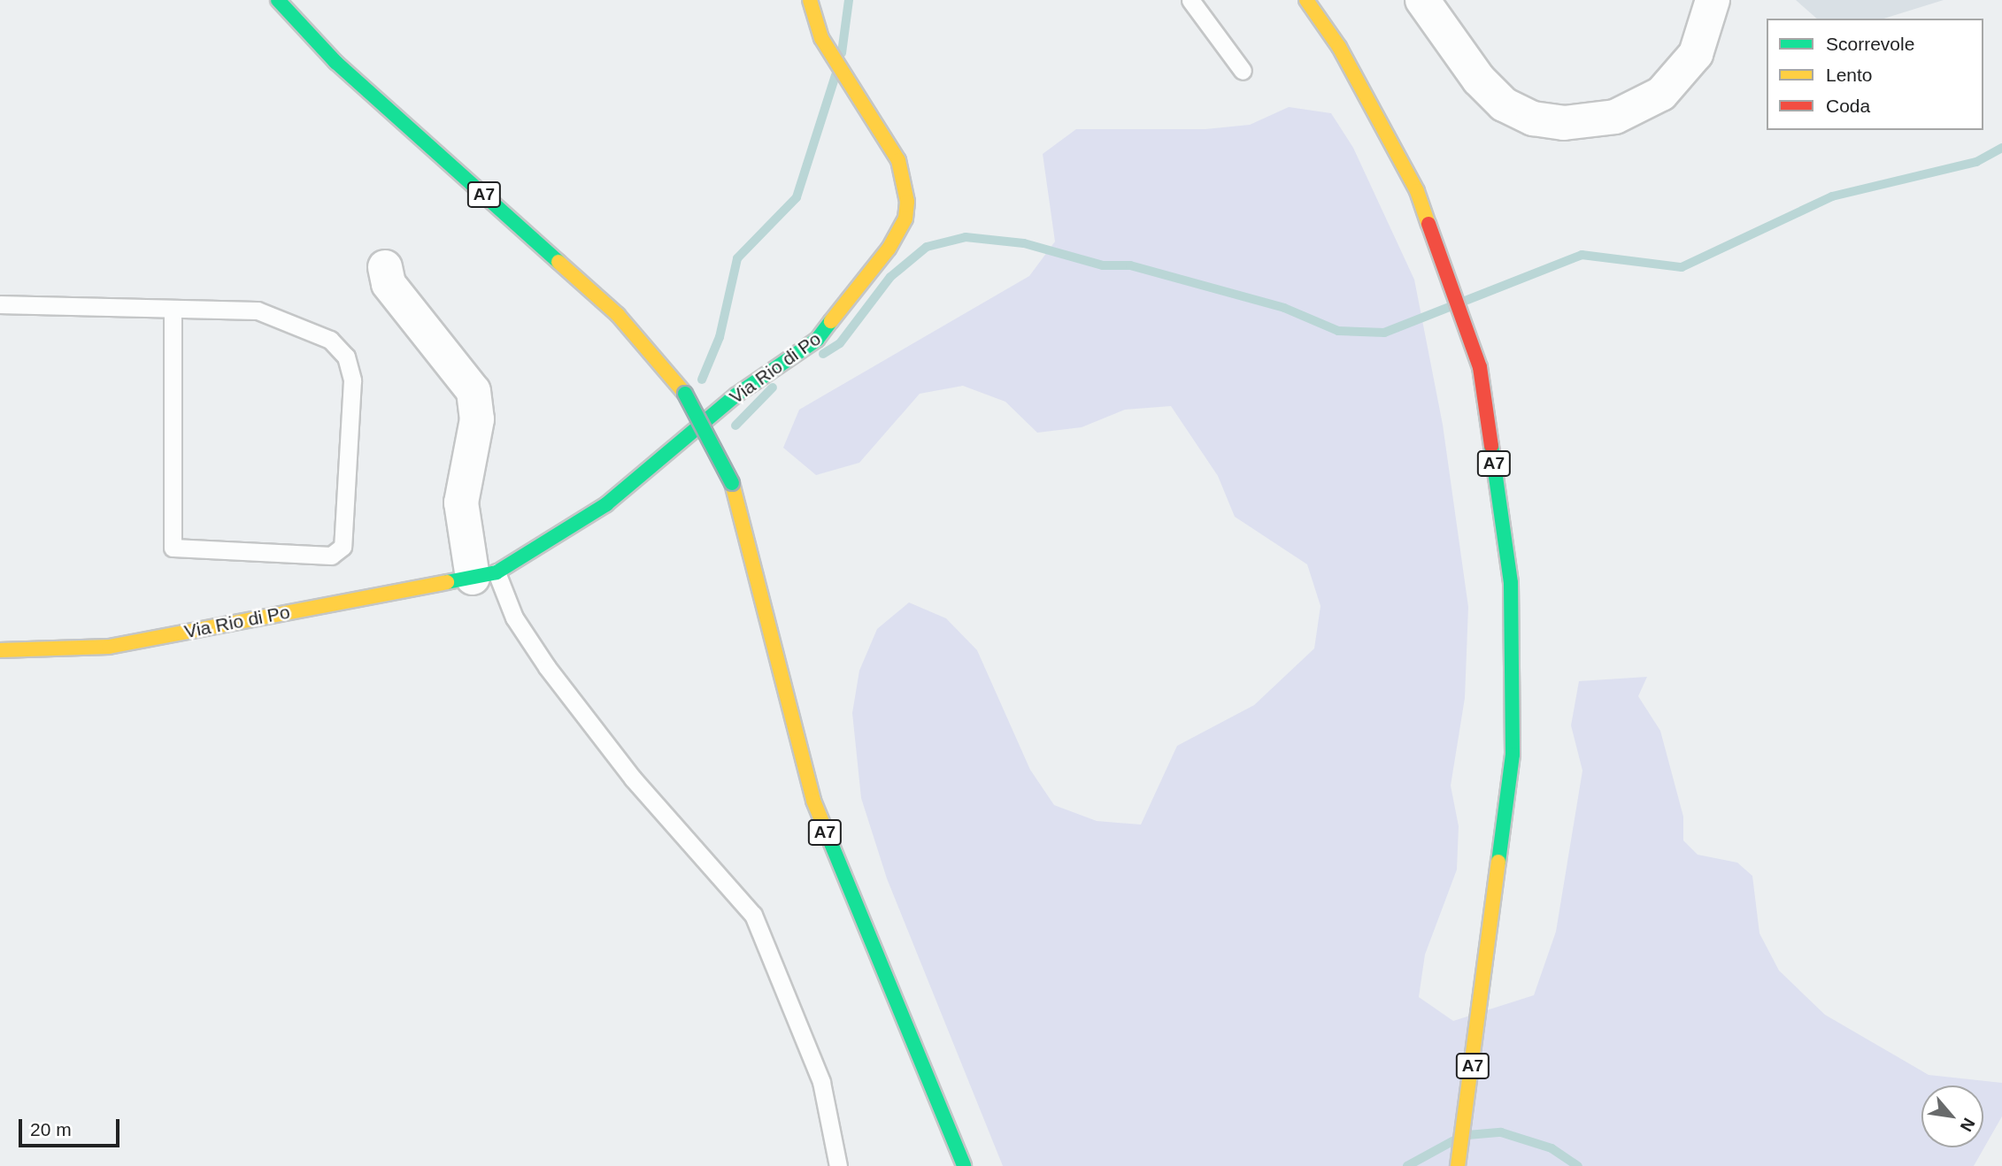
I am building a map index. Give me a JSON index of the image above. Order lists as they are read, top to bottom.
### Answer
{
  "streets": {
    "main road": ["A7", "Via Rio di Po"]
  },
  "legend": ["Scorrevole", "Lento", "Coda"],
  "scale_bar": "20 m",
  "north": "bottom right"
}
